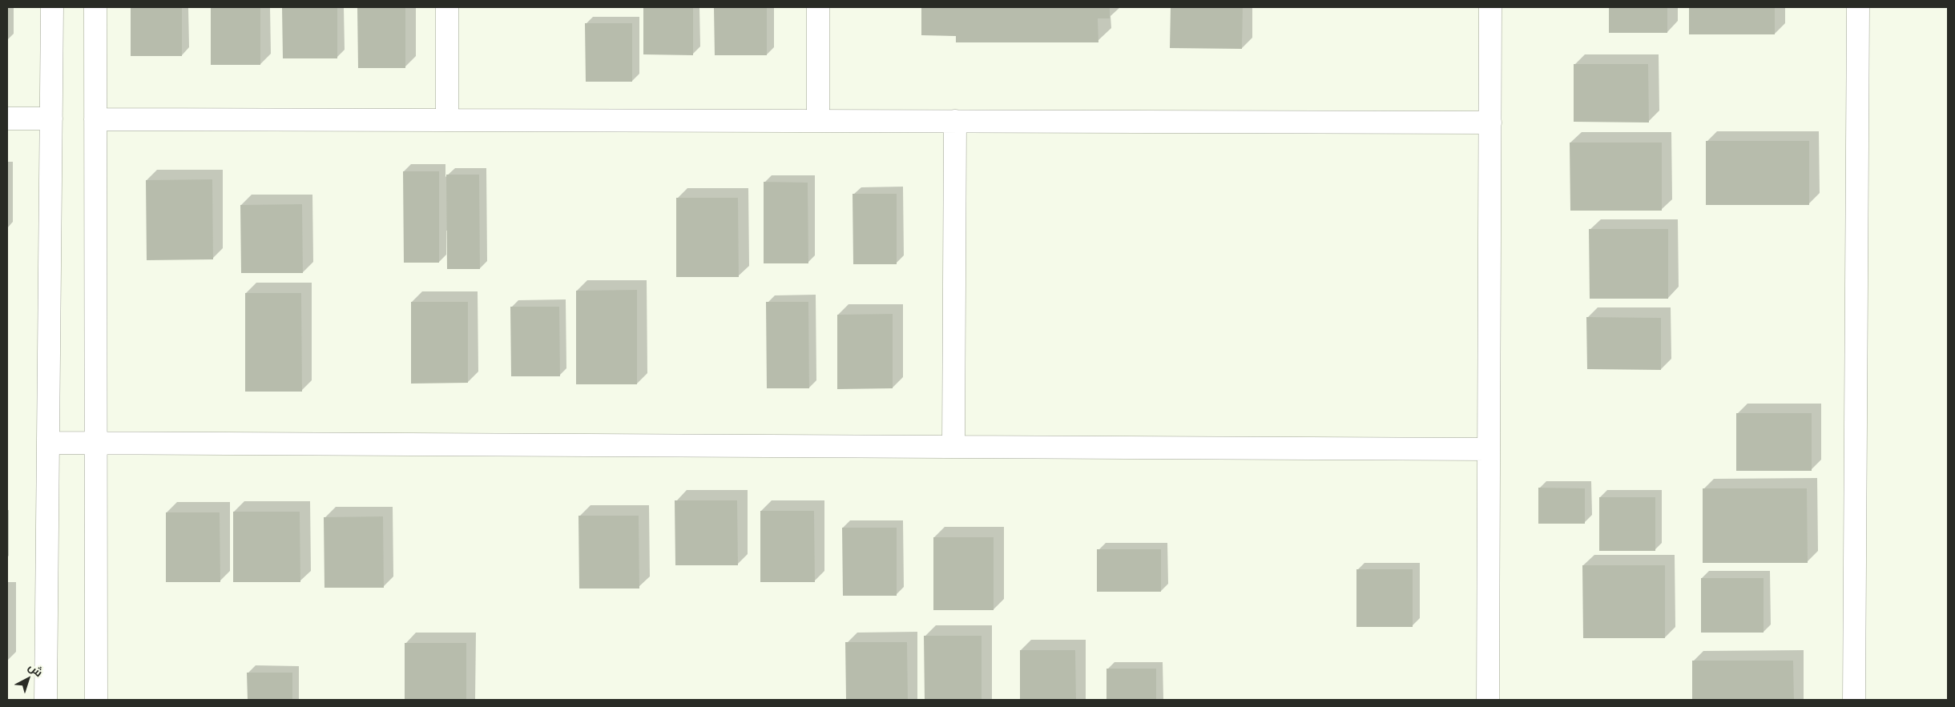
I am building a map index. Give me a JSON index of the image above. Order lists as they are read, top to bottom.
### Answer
{
  "north": "top right"
}
